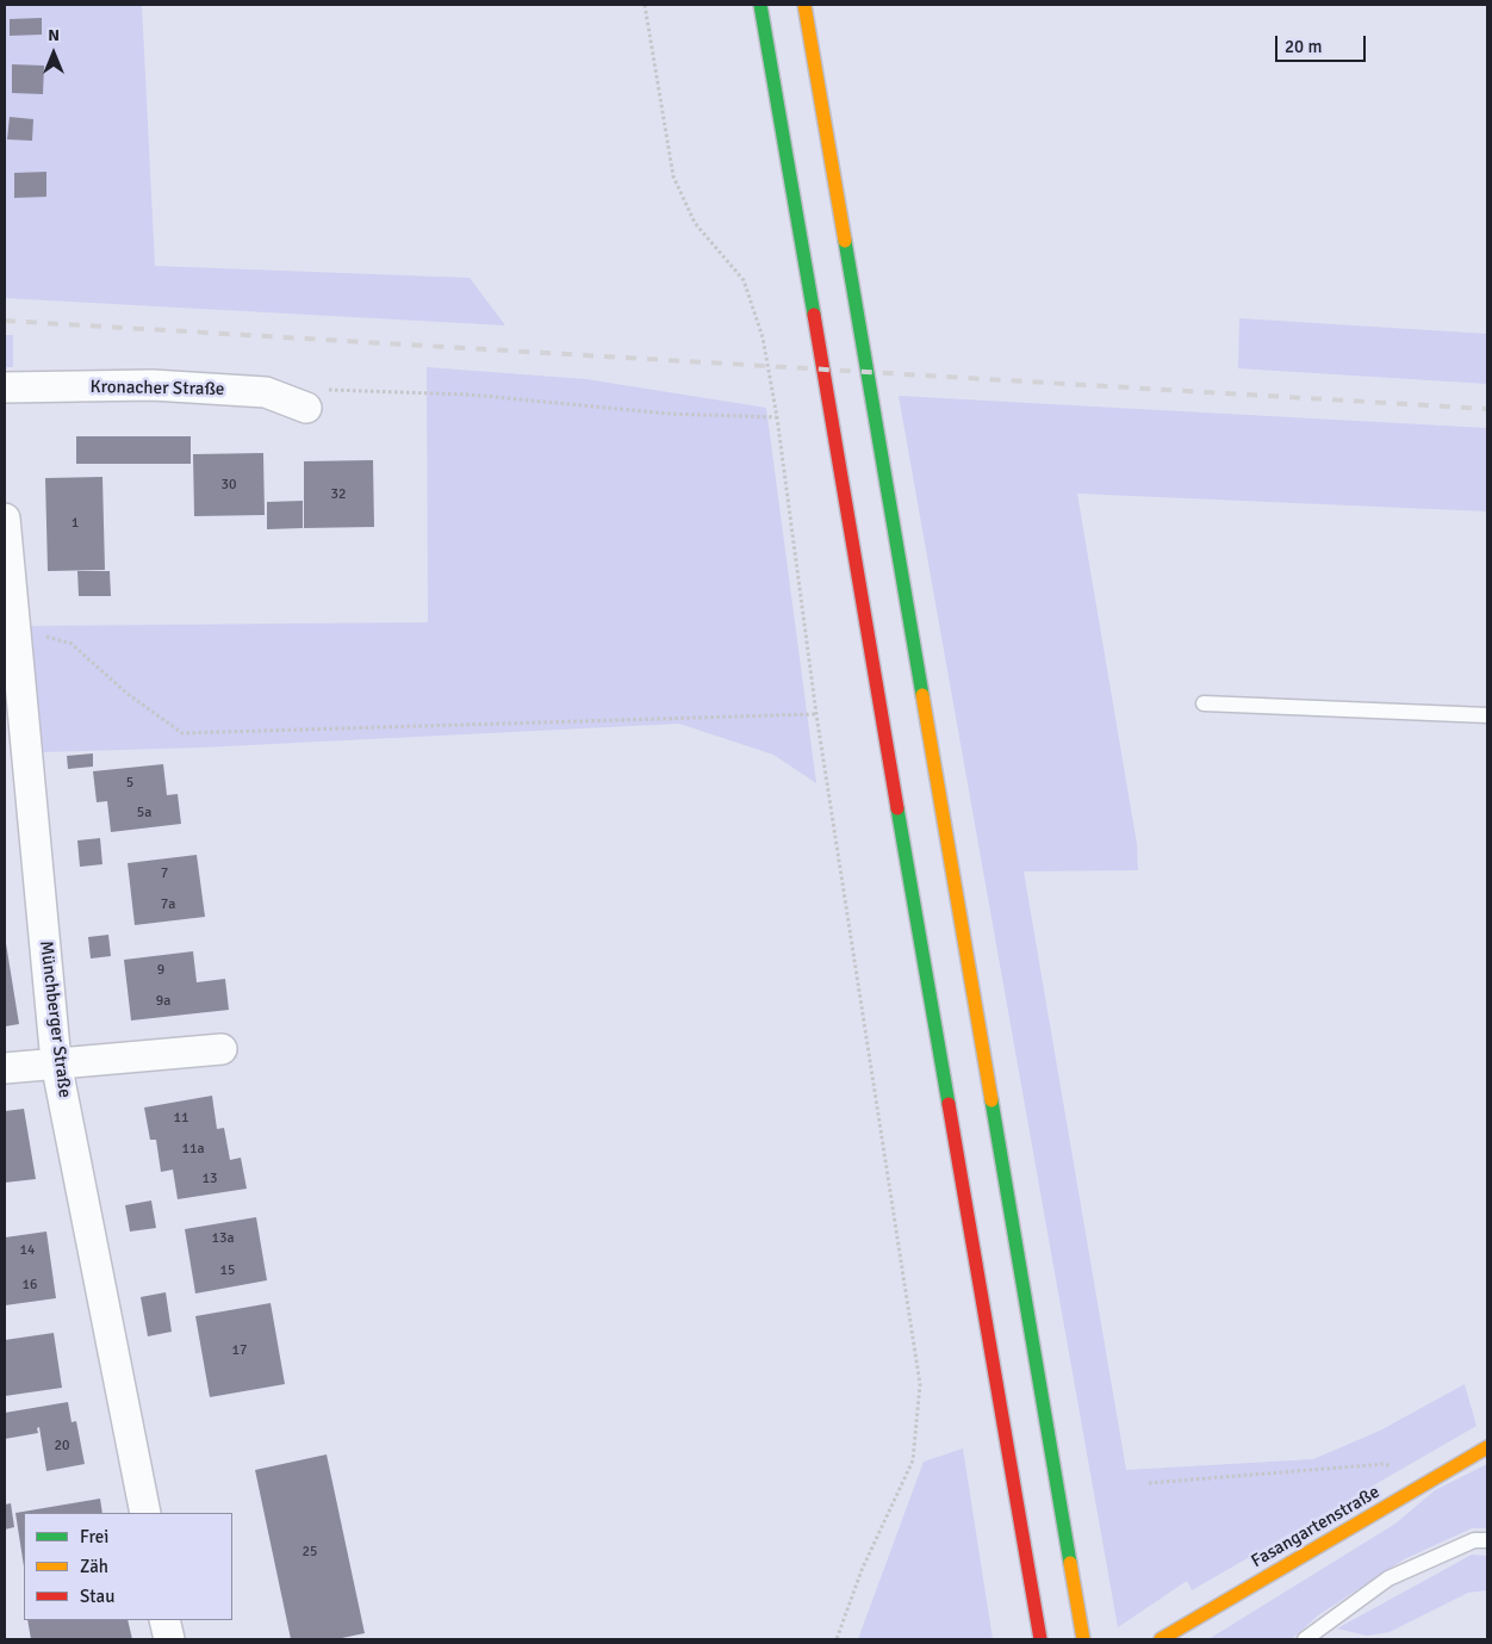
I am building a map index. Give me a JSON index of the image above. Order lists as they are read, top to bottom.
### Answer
{
  "streets": {
    "main road": ["Fasangartenstraße"],
    "street": ["Kronacher Straße", "Münchberger Straße"]
  },
  "house_numbers": [
    "30",
    "32",
    "1",
    "5",
    "5a",
    "7",
    "7a",
    "9",
    "9a",
    "11",
    "11a",
    "13",
    "13a",
    "14",
    "15",
    "16",
    "17",
    "20",
    "25"
  ],
  "legend": ["Frei", "Zäh", "Stau"],
  "scale_bar": "20 m",
  "north": "top"
}
